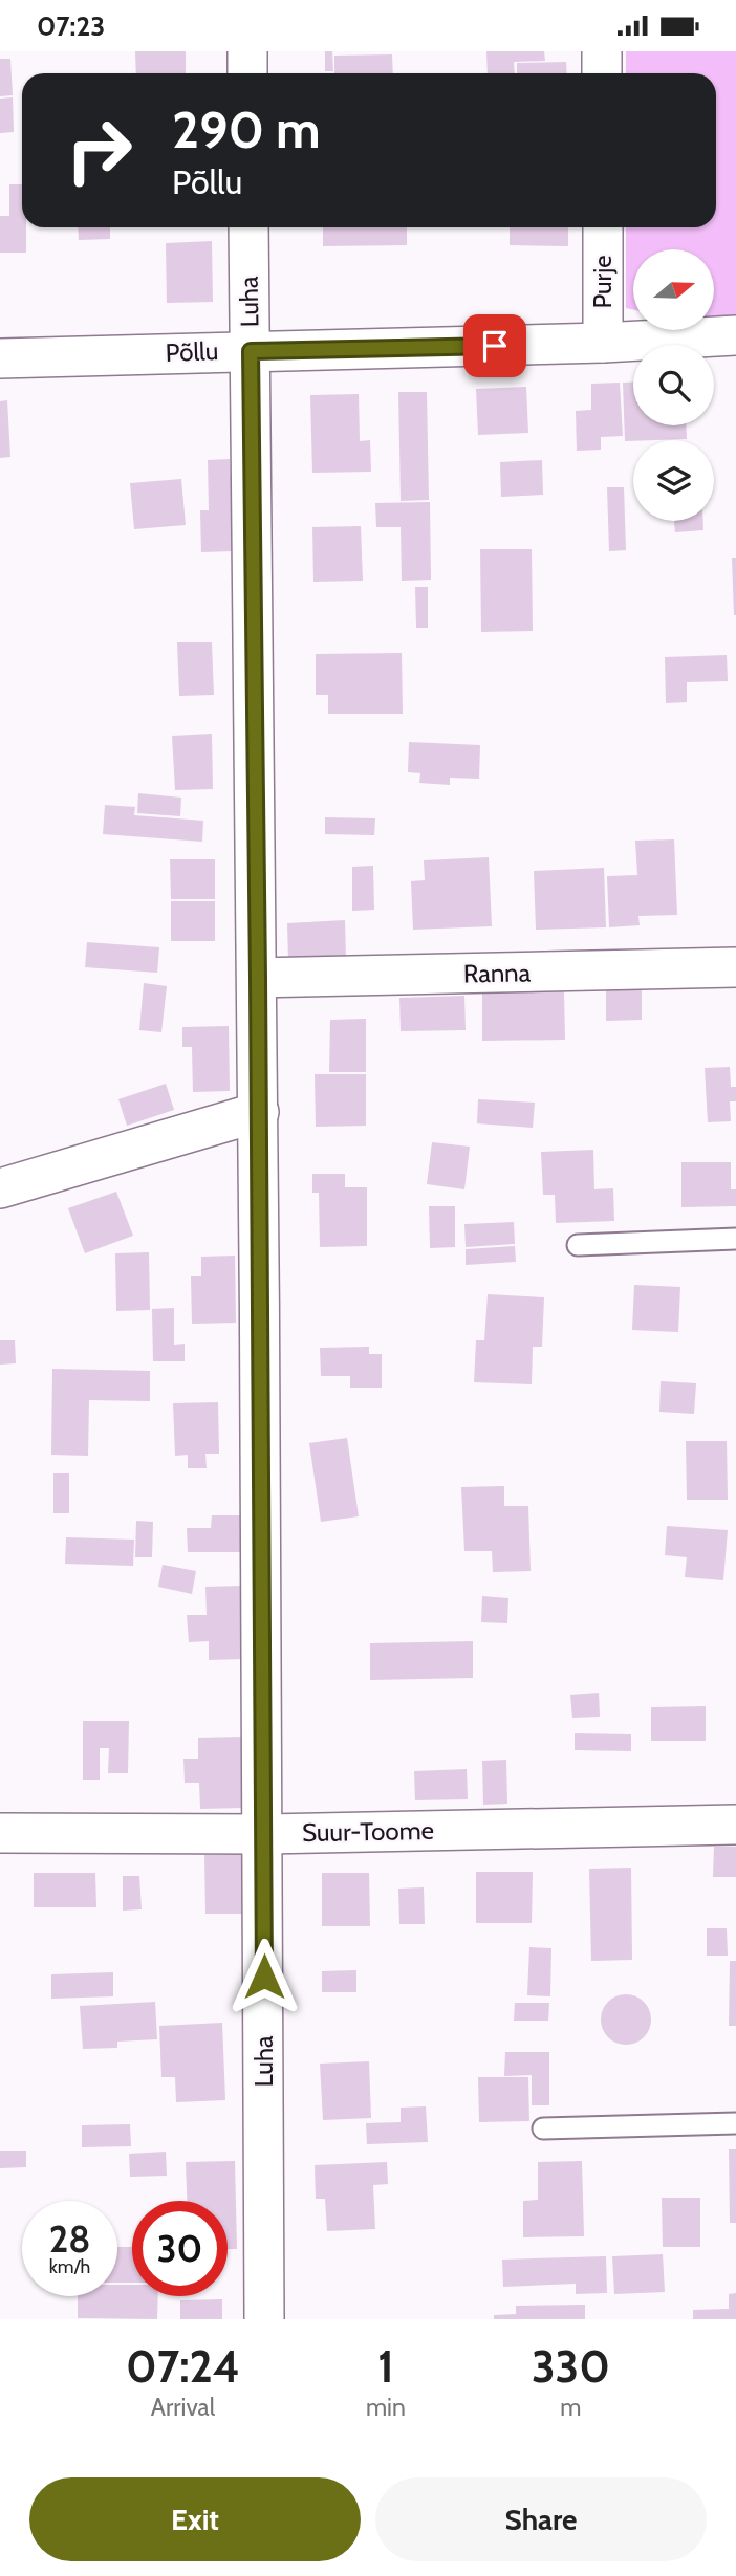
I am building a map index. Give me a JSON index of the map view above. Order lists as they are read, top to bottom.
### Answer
{
  "streets": {
    "street": [
      "Purje",
      "Luha",
      "Põllu",
      "Ranna",
      "Suur-Toome"
    ]
  },
  "crossings": [
    ["Purje", "Põllu"],
    ["Luha", "Põllu"],
    ["Luha", "Ranna"],
    ["Luha", "Suur-Toome"]
  ],
  "north": "right",
  "page": {
    "status": "07:23",
    "turn": ["290 m", "Põllu"],
    "speed": "28 km/h",
    "limit": "30",
    "eta": [
      "07:24",
      "Arrival",
      "1",
      "min",
      "330",
      "m"
    ],
    "buttons": ["Exit", "Share"]
  }
}
